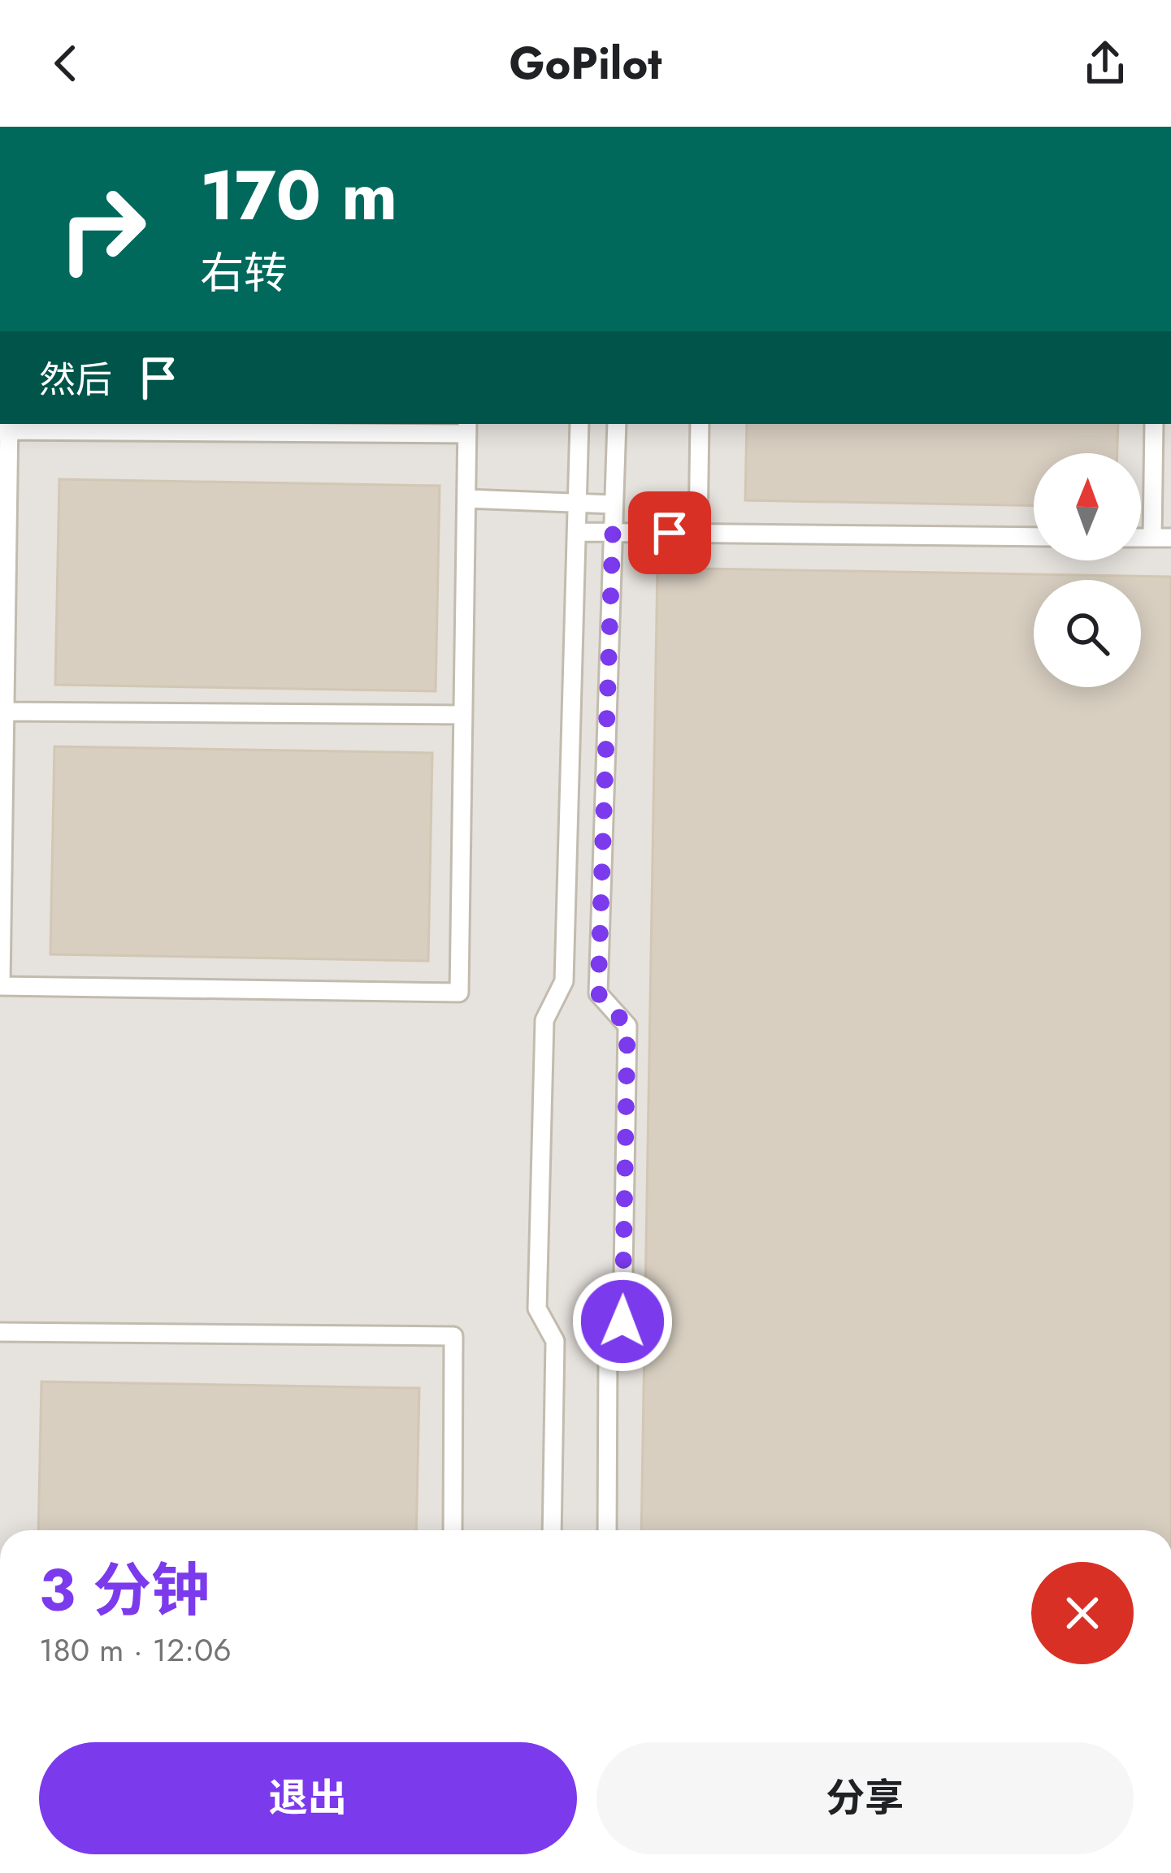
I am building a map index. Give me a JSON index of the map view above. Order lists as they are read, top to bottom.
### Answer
{
  "north": "top",
  "page": {
    "header": "GoPilot",
    "turn": ["170 m", "右转"],
    "then": "然后",
    "heading": ["3 分钟", "180 m · 12:06"],
    "buttons": ["退出", "分享"]
  }
}
